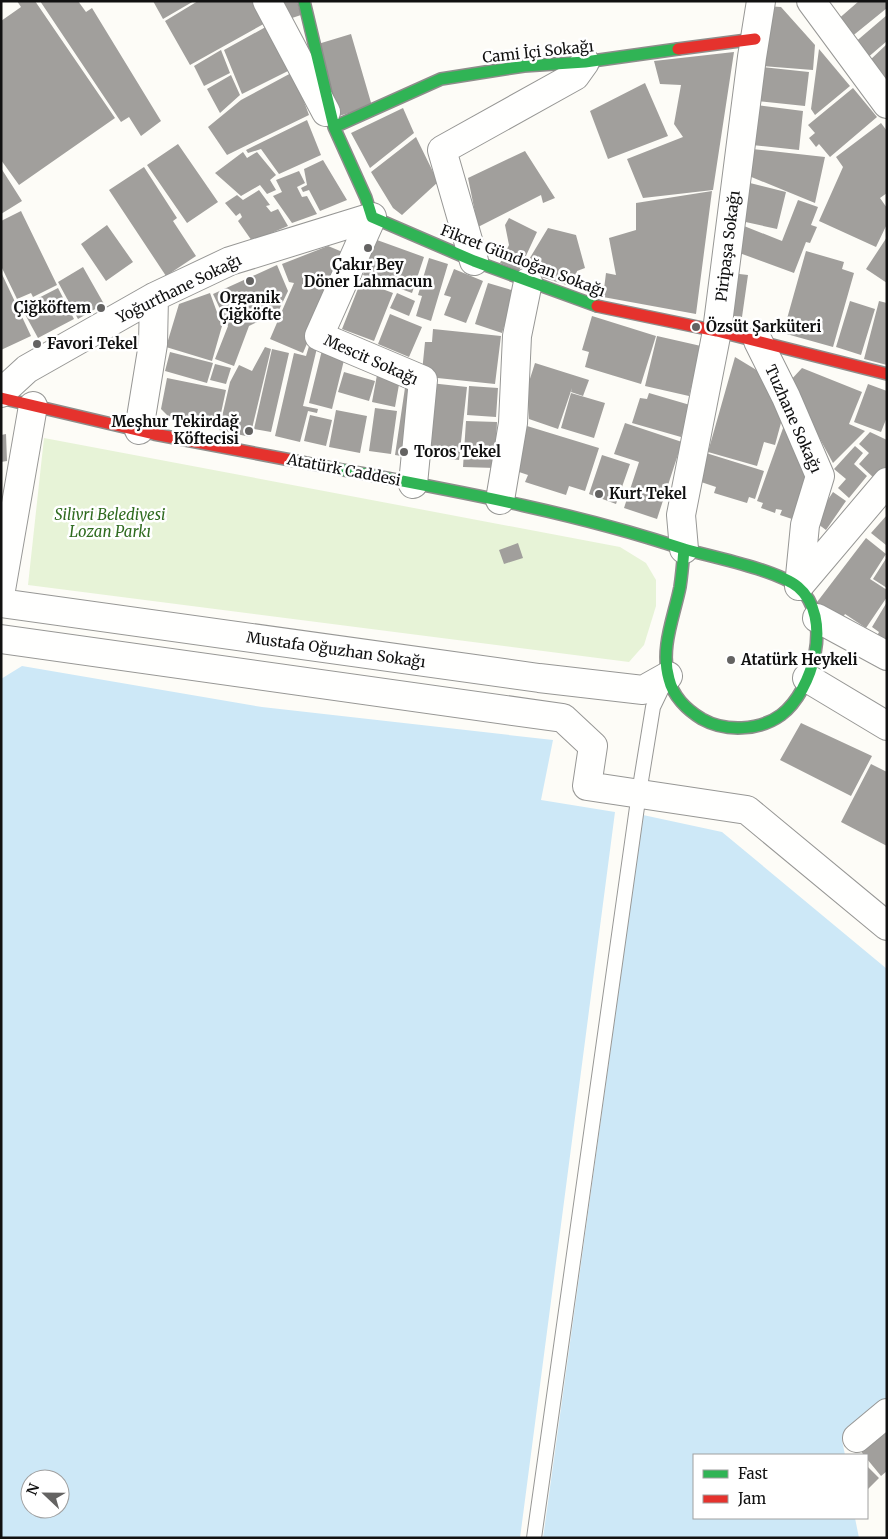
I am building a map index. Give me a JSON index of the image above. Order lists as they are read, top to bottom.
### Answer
{
  "streets": {
    "street": [
      "Cami İçi Sokağı",
      "Piripaşa Sokağı",
      "Fikret Gündoğan Sokağı",
      "Yoğurthane Sokağı",
      "Mescit Sokağı",
      "Tuzhane Sokağı",
      "Atatürk Caddesi",
      "Mustafa Oğuzhan Sokağı"
    ]
  },
  "crossings": [
    ["Cami İçi Sokağı", "Piripaşa Sokağı"],
    ["Piripaşa Sokağı", "Fikret Gündoğan Sokağı"],
    ["Piripaşa Sokağı", "Tuzhane Sokağı"],
    ["Piripaşa Sokağı", "Atatürk Caddesi"],
    ["Piripaşa Sokağı", "Mustafa Oğuzhan Sokağı"],
    ["Fikret Gündoğan Sokağı", "Yoğurthane Sokağı"],
    ["Fikret Gündoğan Sokağı", "Mescit Sokağı"],
    ["Fikret Gündoğan Sokağı", "Tuzhane Sokağı"],
    ["Yoğurthane Sokağı", "Mescit Sokağı"],
    ["Mescit Sokağı", "Atatürk Caddesi"],
    ["Tuzhane Sokağı", "Atatürk Caddesi"],
    ["Tuzhane Sokağı", "Mustafa Oğuzhan Sokağı"],
    ["Atatürk Caddesi", "Mustafa Oğuzhan Sokağı"]
  ],
  "parks": ["Silivri Belediyesi Lozan Parkı"],
  "places": [
    "Çakır Bey Döner Lahmacun",
    "Organik Çiğköfte",
    "Çiğköftem",
    "Özsüt Şarküteri",
    "Favori Tekel",
    "Meşhur Tekirdağ Köftecisi",
    "Toros Tekel",
    "Kurt Tekel",
    "Atatürk Heykeli"
  ],
  "legend": ["Fast", "Jam"],
  "north": "left"
}
